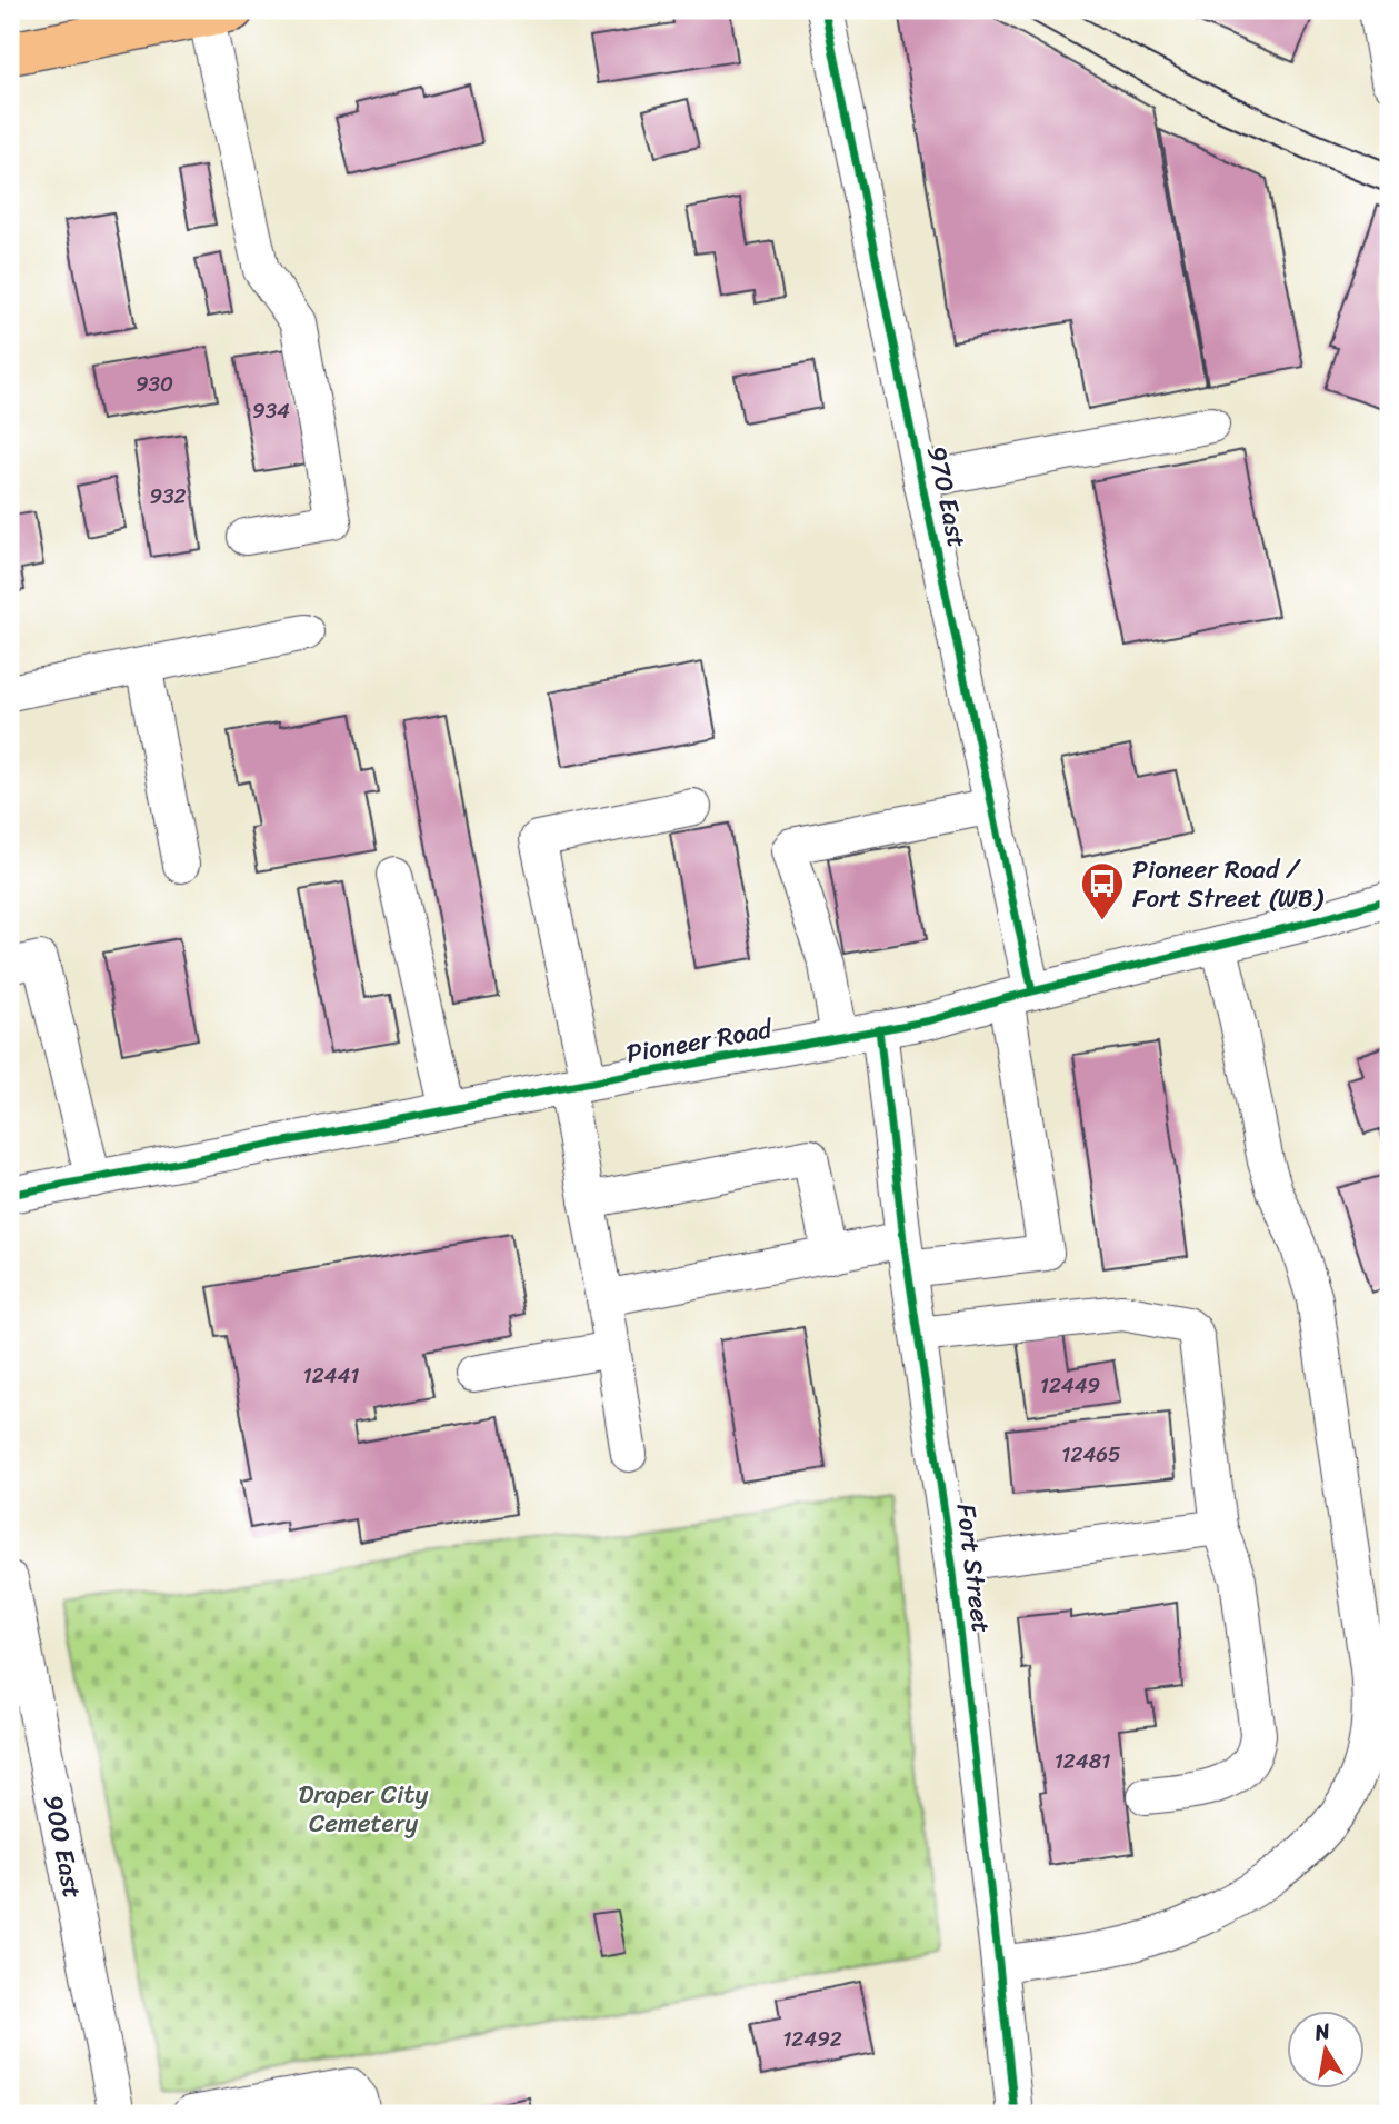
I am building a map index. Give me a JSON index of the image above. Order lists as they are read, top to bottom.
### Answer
{
  "streets": {
    "street": [
      "970 East",
      "Pioneer Road",
      "Fort Street",
      "900 East"
    ]
  },
  "crossings": [
    ["970 East", "Pioneer Road"],
    ["970 East", "Fort Street"],
    ["Pioneer Road", "Fort Street"]
  ],
  "parks": ["Draper City Cemetery"],
  "places": {
    "bus stop": ["Pioneer Road / Fort Street (WB)"]
  },
  "house_numbers": [
    "930",
    "934",
    "932",
    "12441",
    "12449",
    "12465",
    "12481",
    "12492"
  ],
  "north": "top"
}
